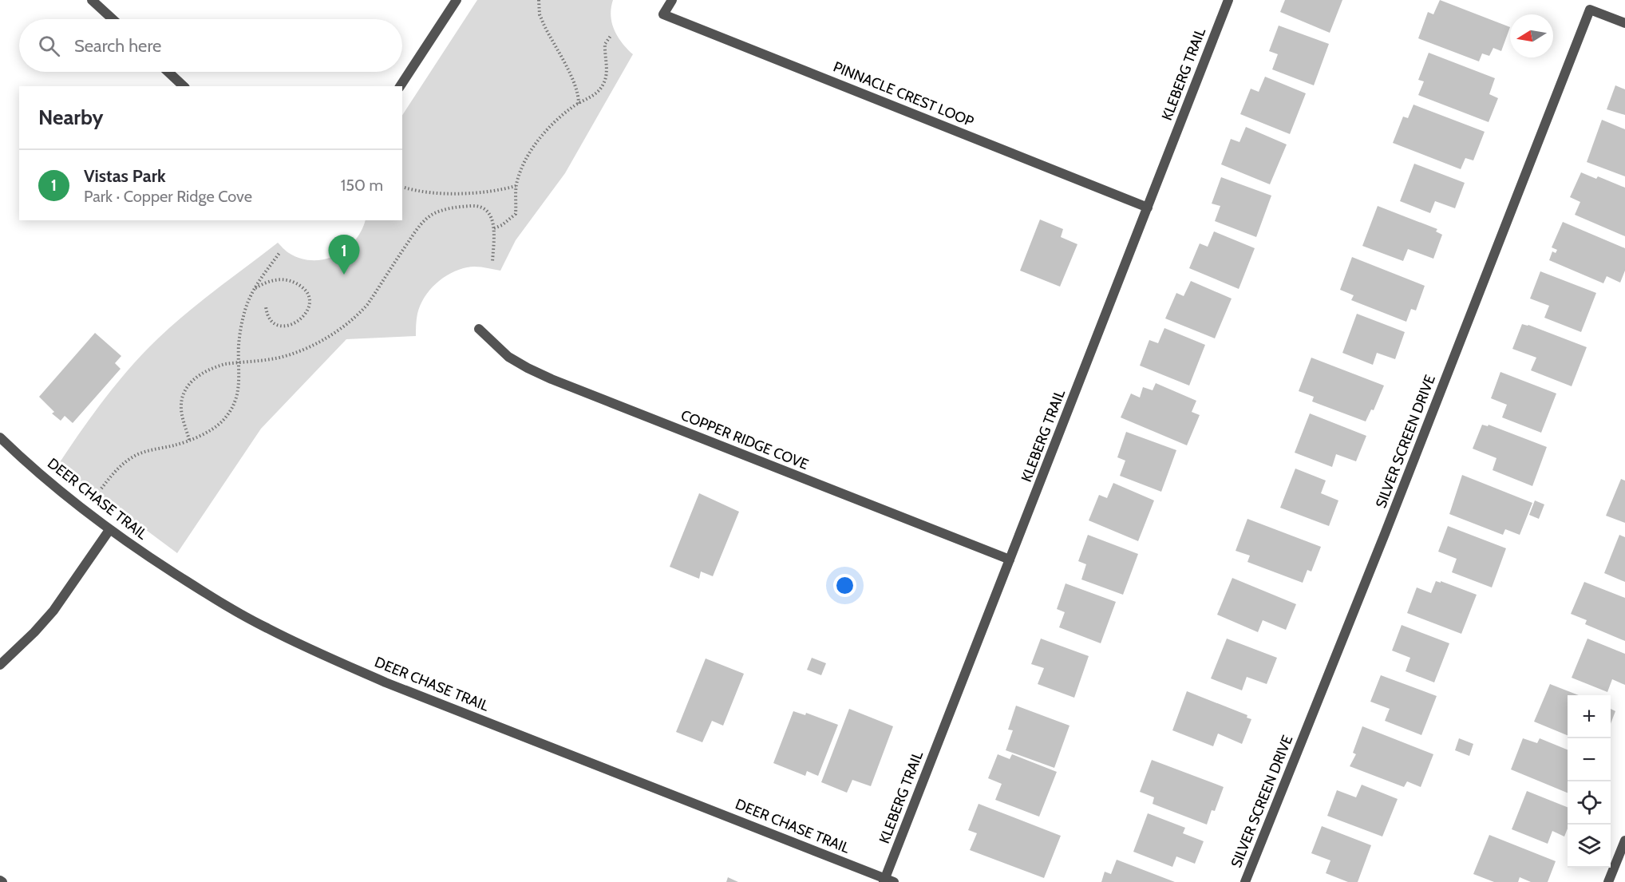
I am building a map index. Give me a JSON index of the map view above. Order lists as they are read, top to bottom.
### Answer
{
  "streets": {
    "street": [
      "KLEBERG TRAIL",
      "PINNACLE CREST LOOP",
      "COPPER RIDGE COVE",
      "SILVER SCREEN DRIVE",
      "DEER CHASE TRAIL"
    ]
  },
  "crossings": [
    ["KLEBERG TRAIL", "PINNACLE CREST LOOP"],
    ["KLEBERG TRAIL", "COPPER RIDGE COVE"],
    ["KLEBERG TRAIL", "DEER CHASE TRAIL"]
  ],
  "north": "left",
  "page": {
    "search": "Search here",
    "heading": "Nearby",
    "list": [
      {
        "mark": "1",
        "name": "Vistas Park",
        "note": "Park · Copper Ridge Cove",
        "value": "150 m"
      }
    ],
    "pins": "1",
    "map_buttons": ["+", "−"]
  }
}
